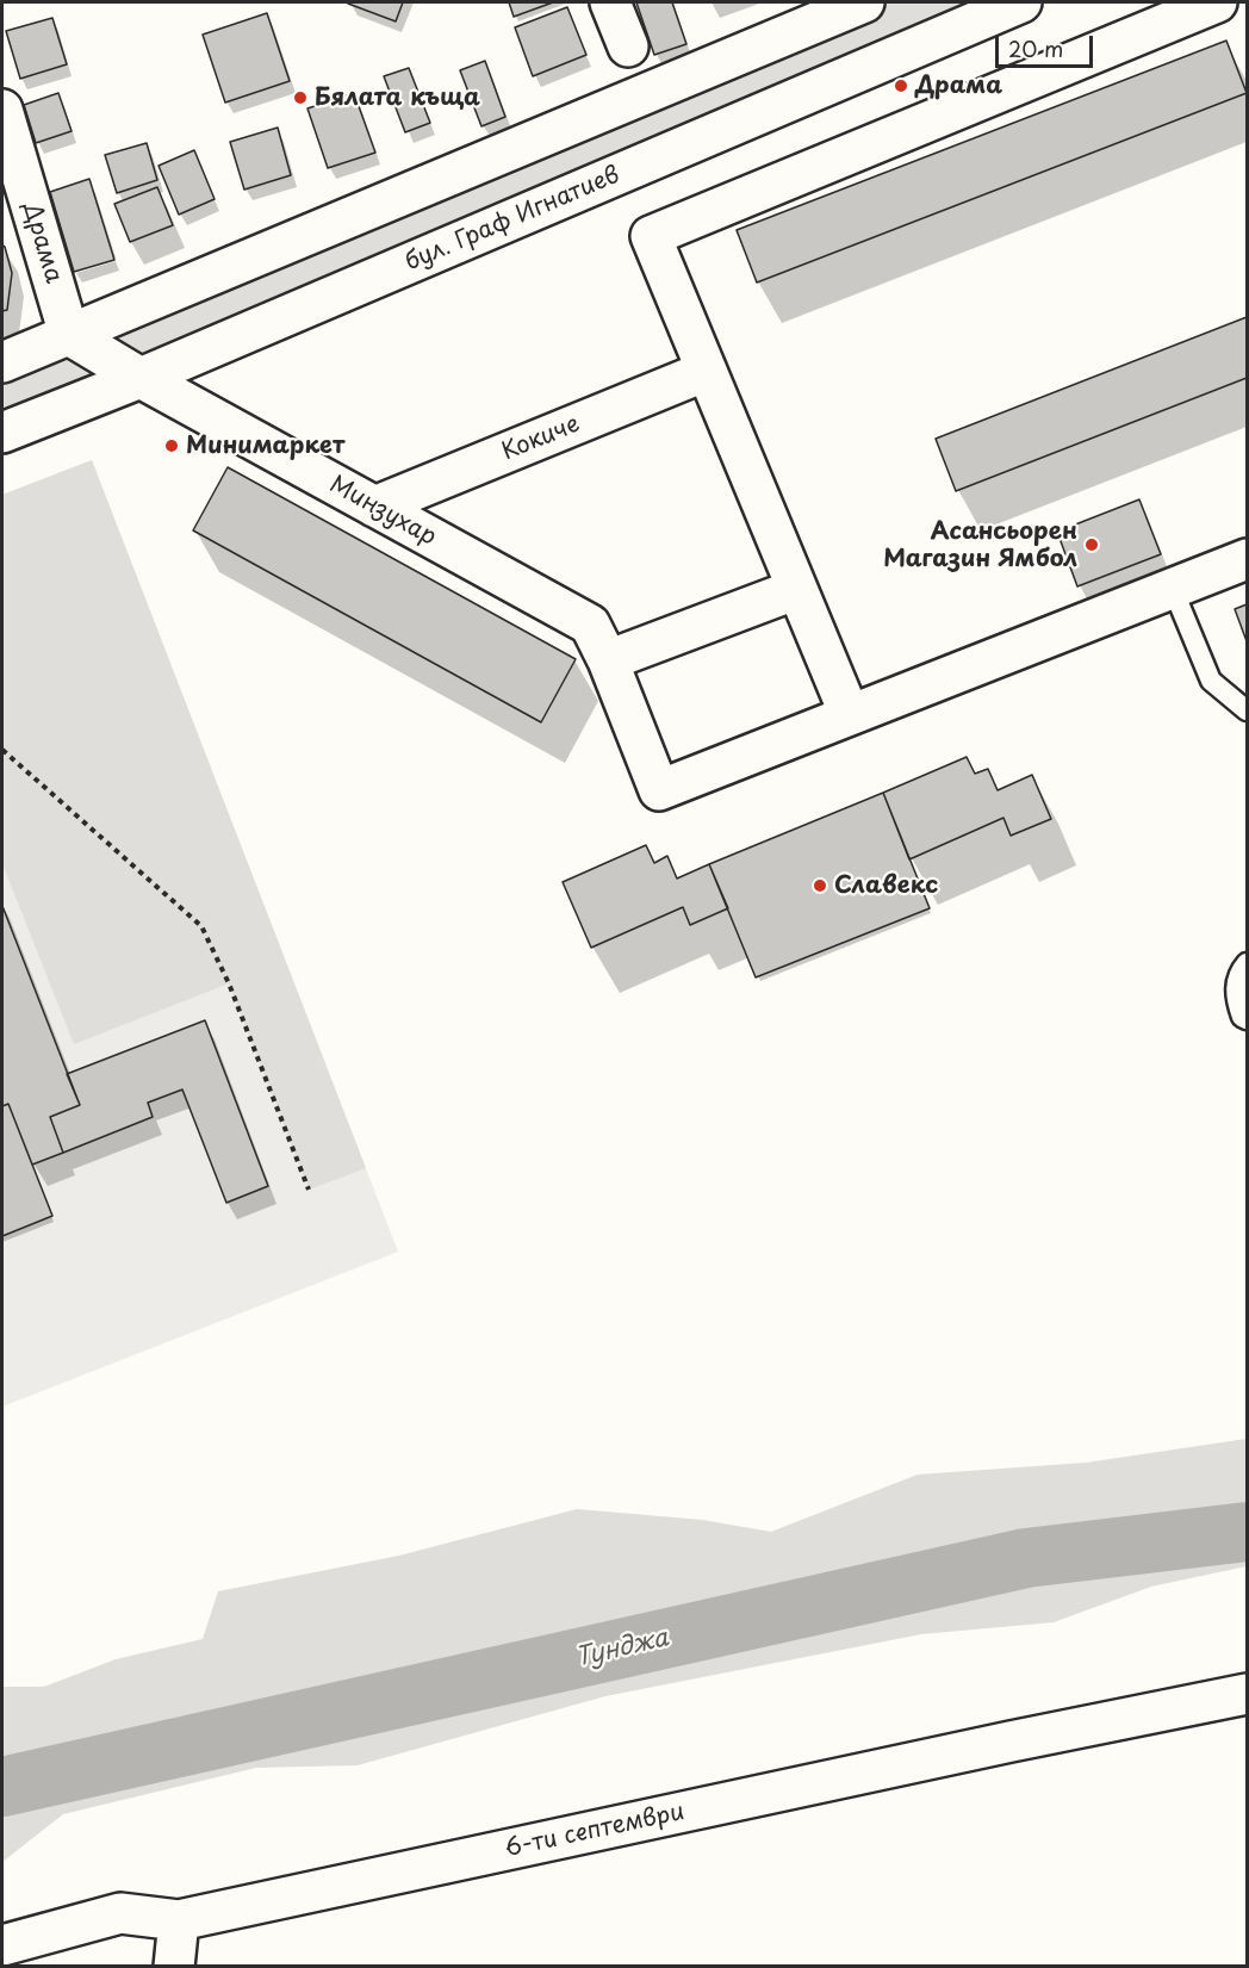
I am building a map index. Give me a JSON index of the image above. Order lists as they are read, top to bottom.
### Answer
{
  "streets": {
    "street": [
      "бул. Граф Игнатиев",
      "Драма",
      "Кокиче",
      "Минзухар",
      "6-ти септември"
    ]
  },
  "crossings": [
    ["бул. Граф Игнатиев", "Минзухар"],
    ["Драма", "Минзухар"],
    ["Кокиче", "Минзухар"]
  ],
  "water": ["Тунджа"],
  "places": [
    "Драма",
    "Бялата къща",
    "Минимаркет",
    "Асансьорен Магазин Ямбол",
    "Славекс"
  ],
  "scale_bar": "20 m"
}
